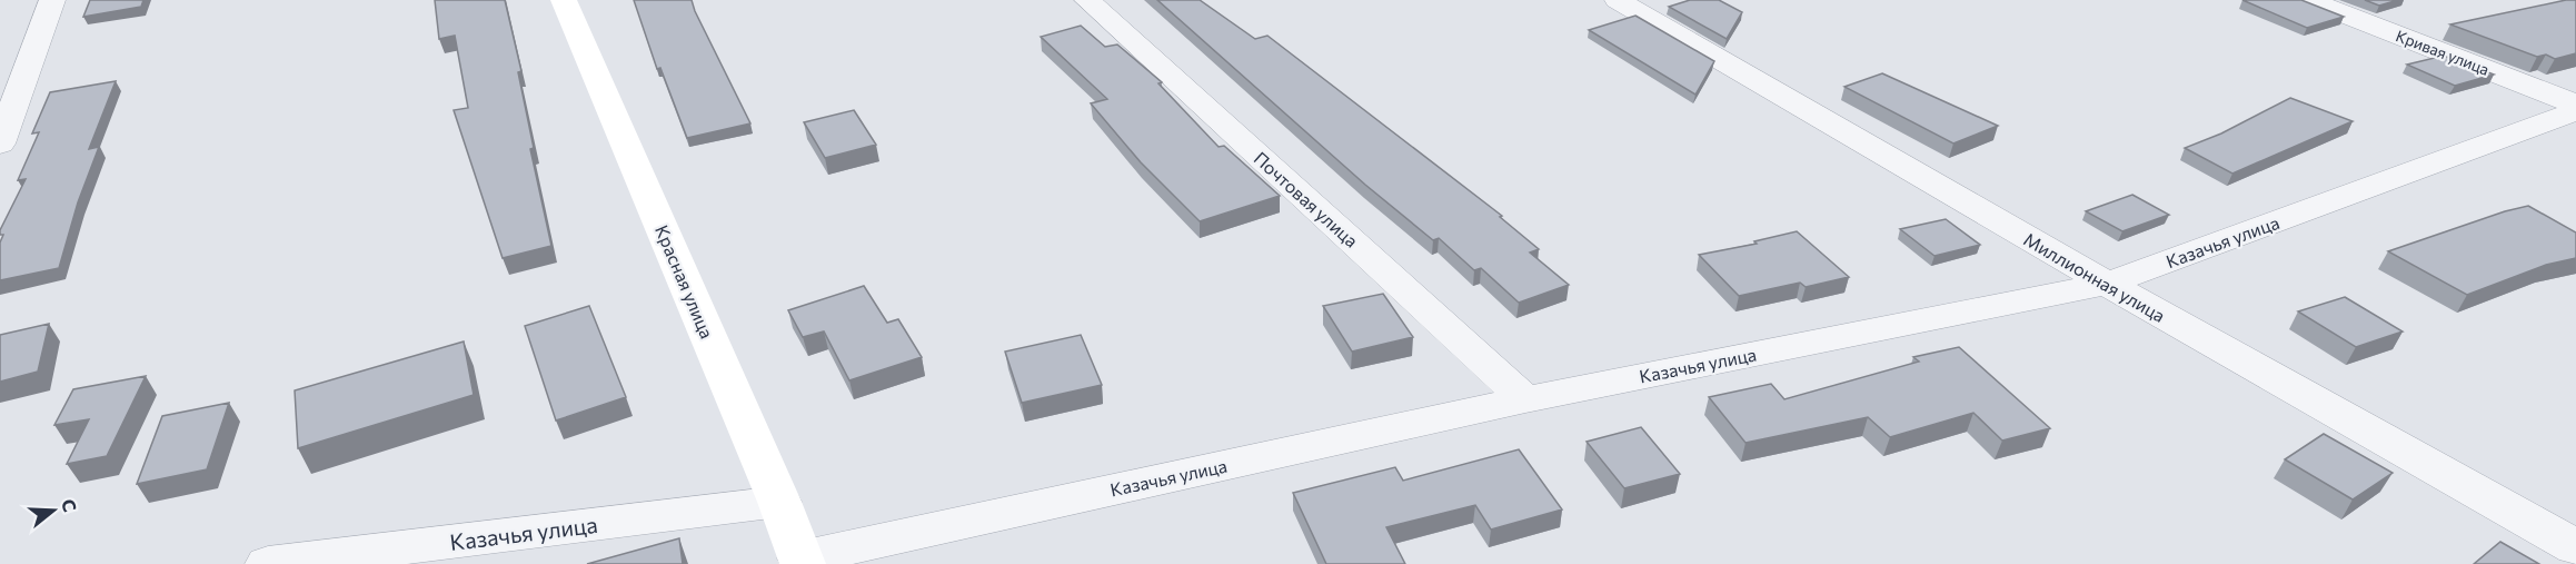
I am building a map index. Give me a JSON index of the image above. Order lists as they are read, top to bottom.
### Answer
{
  "streets": {
    "street": [
      "Кривая улица",
      "Почтовая улица",
      "Казачья улица",
      "Миллионная улица",
      "Красная улица"
    ]
  },
  "crossings": [
    ["Почтовая улица", "Казачья улица"],
    ["Казачья улица", "Миллионная улица"],
    ["Казачья улица", "Красная улица"]
  ],
  "north": "right"
}
